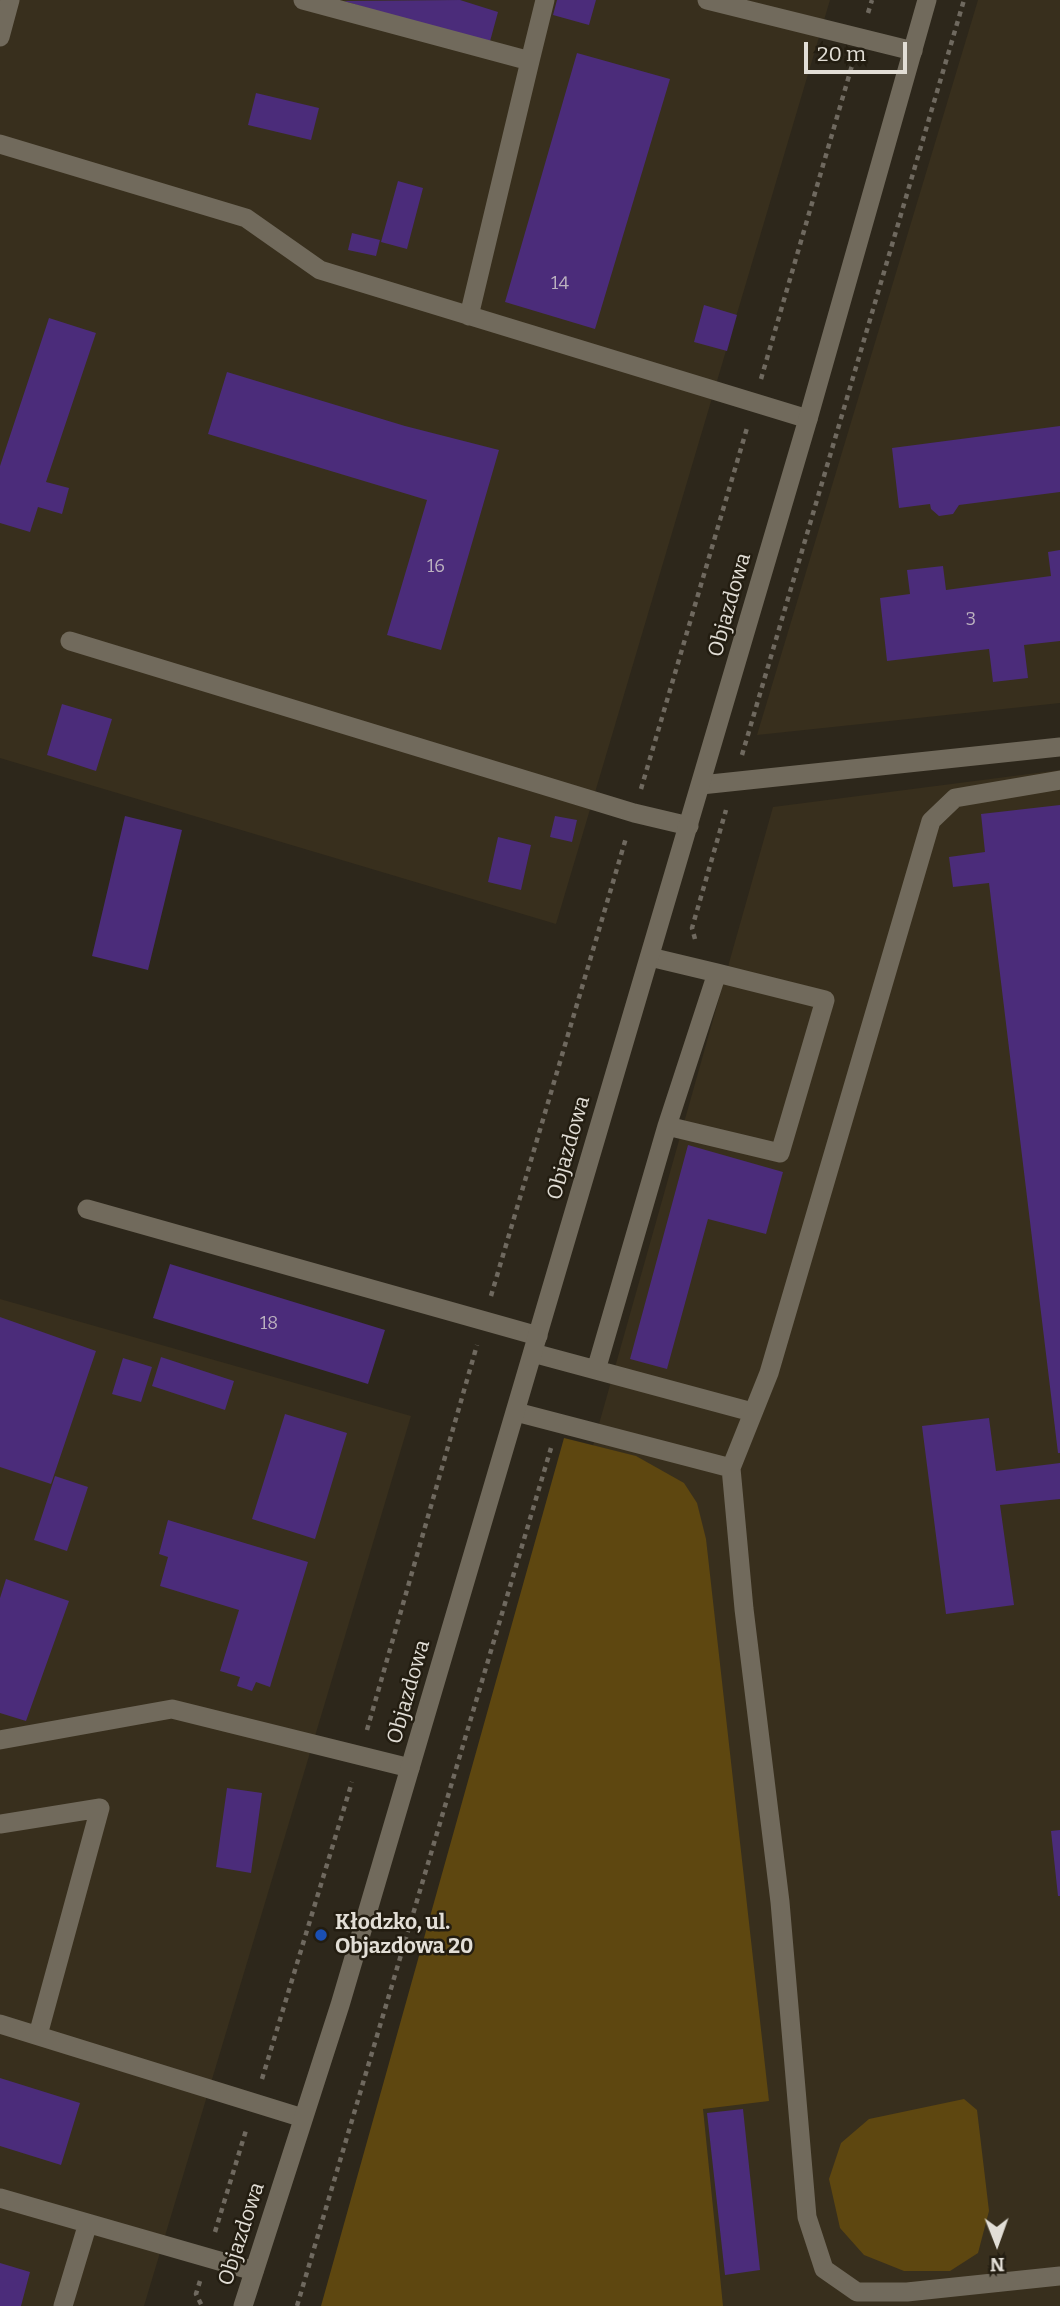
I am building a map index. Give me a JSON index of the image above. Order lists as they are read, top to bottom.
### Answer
{
  "streets": {
    "street": ["Objazdowa"]
  },
  "places": ["Kłodzko, ul. Objazdowa 20"],
  "house_numbers": [
    "14",
    "16",
    "3",
    "18"
  ],
  "scale_bar": "20 m",
  "north": "bottom"
}
